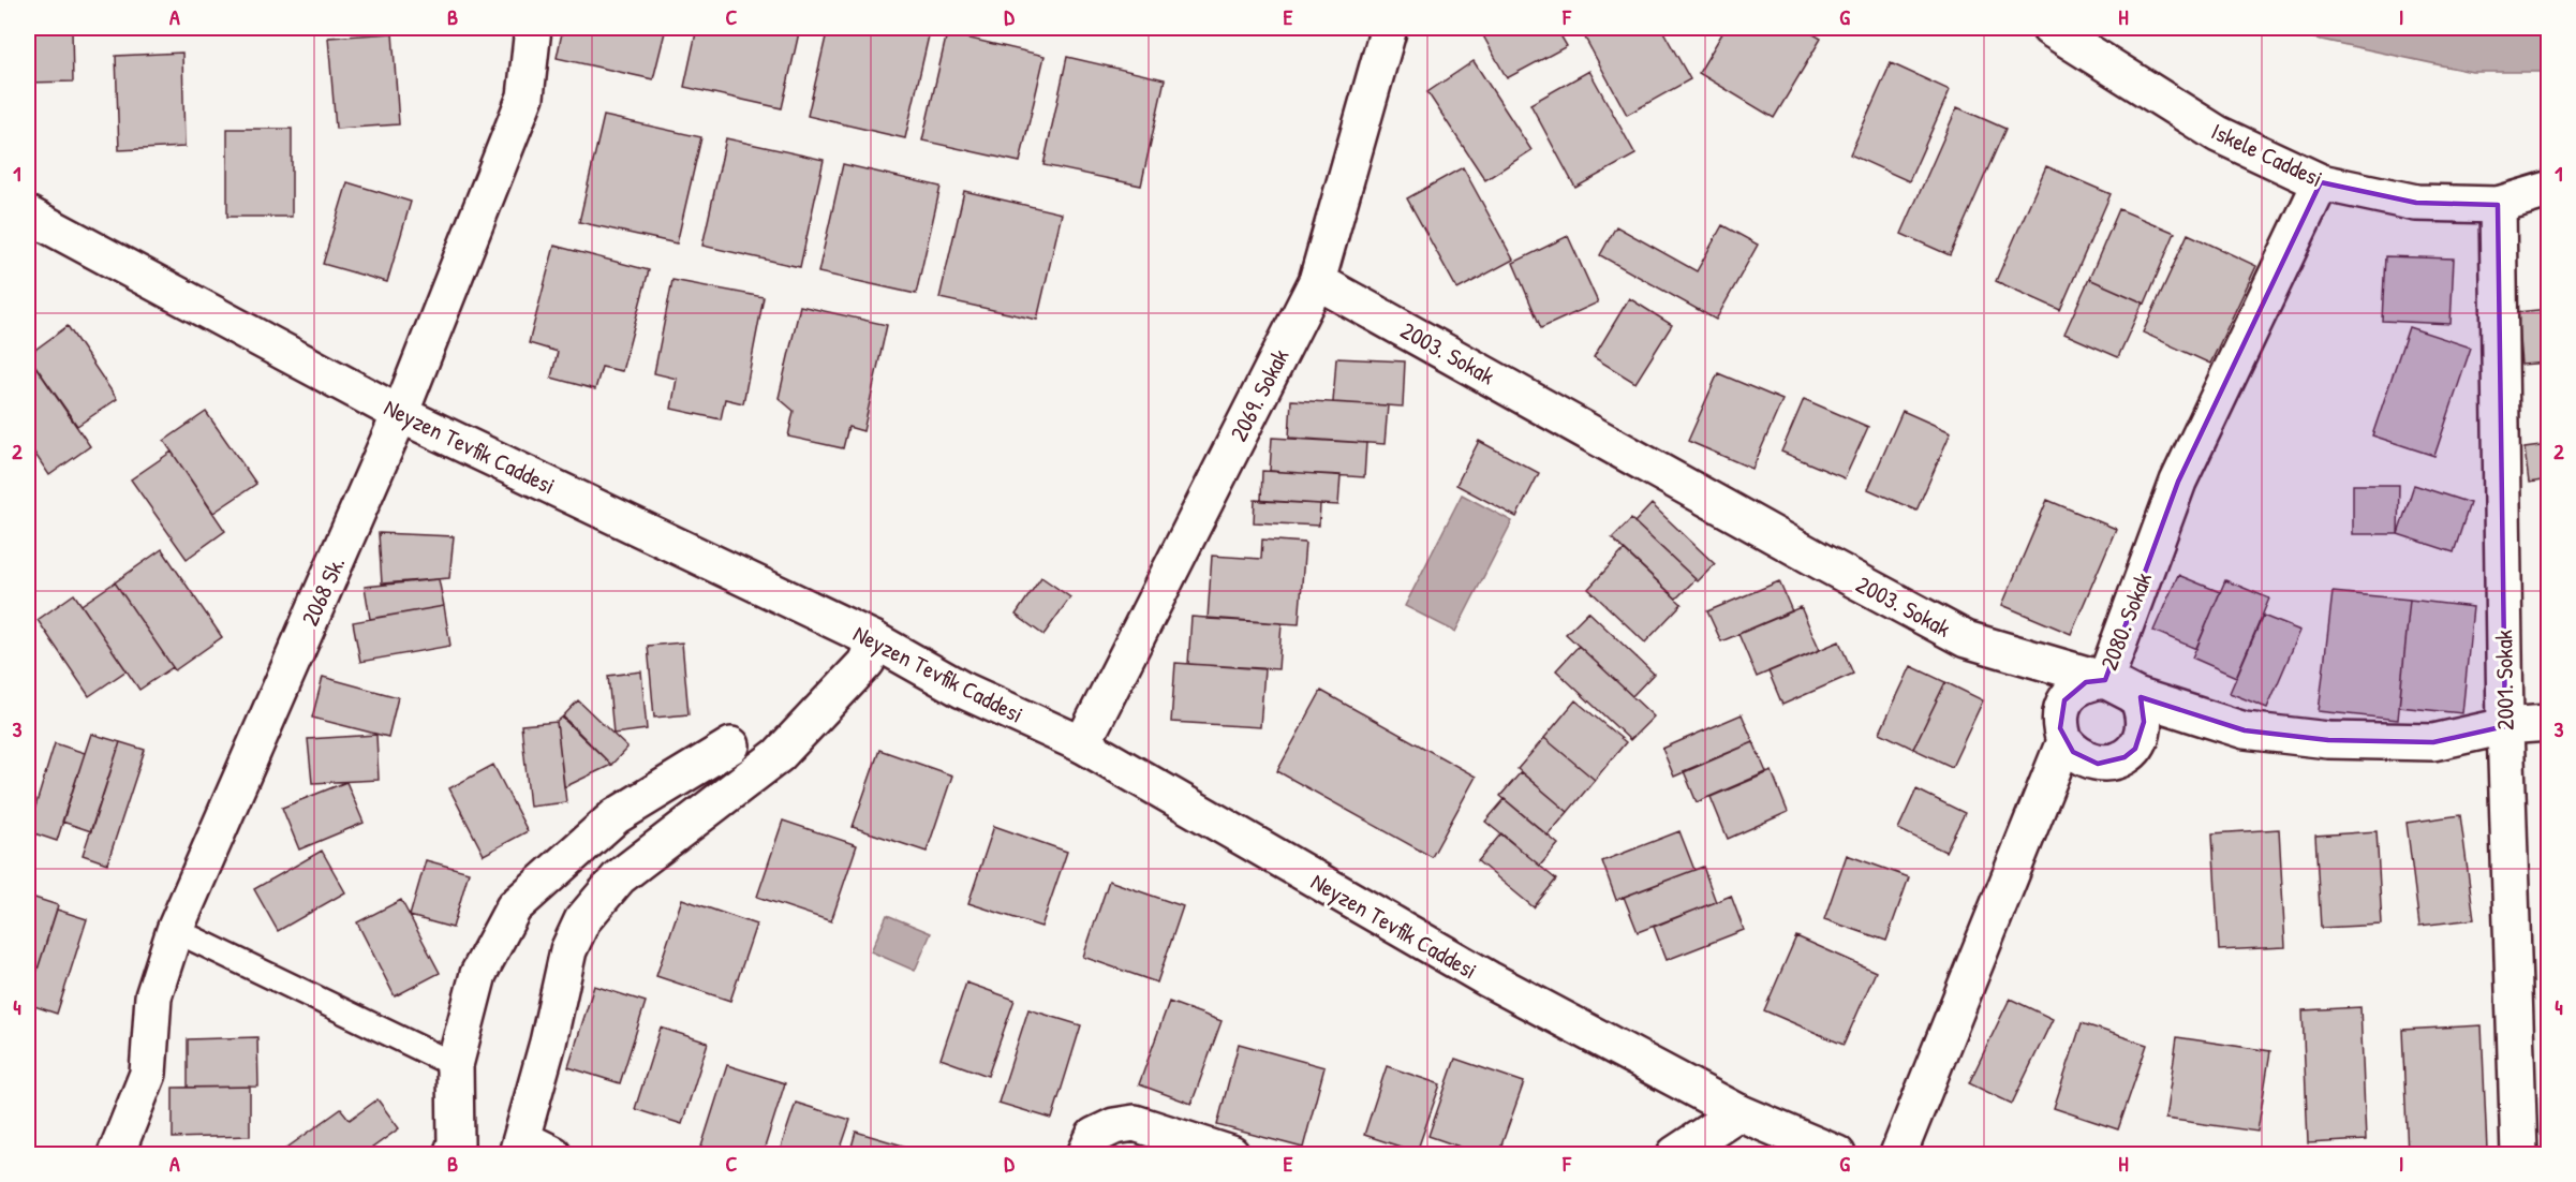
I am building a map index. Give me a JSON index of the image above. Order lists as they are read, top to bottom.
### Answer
{
  "streets": {
    "street": [
      "Iskele Caddesi",
      "2003. Sokak",
      "2069. Sokak",
      "Neyzen Tevfik Caddesi",
      "2068 Sk.",
      "2080. Sokak",
      "2001. Sokak"
    ]
  },
  "crossings": [
    ["Iskele Caddesi", "2080. Sokak"],
    ["Iskele Caddesi", "2001. Sokak"],
    ["2003. Sokak", "2069. Sokak"],
    ["2003. Sokak", "2080. Sokak"],
    ["2003. Sokak", "2001. Sokak"],
    ["2069. Sokak", "Neyzen Tevfik Caddesi"],
    ["Neyzen Tevfik Caddesi", "2068 Sk."]
  ],
  "grid": {
    "columns": [
      "A",
      "B",
      "C",
      "D",
      "E",
      "F",
      "G",
      "H",
      "I"
    ],
    "rows": [
      "1",
      "2",
      "3",
      "4"
    ]
  }
}
